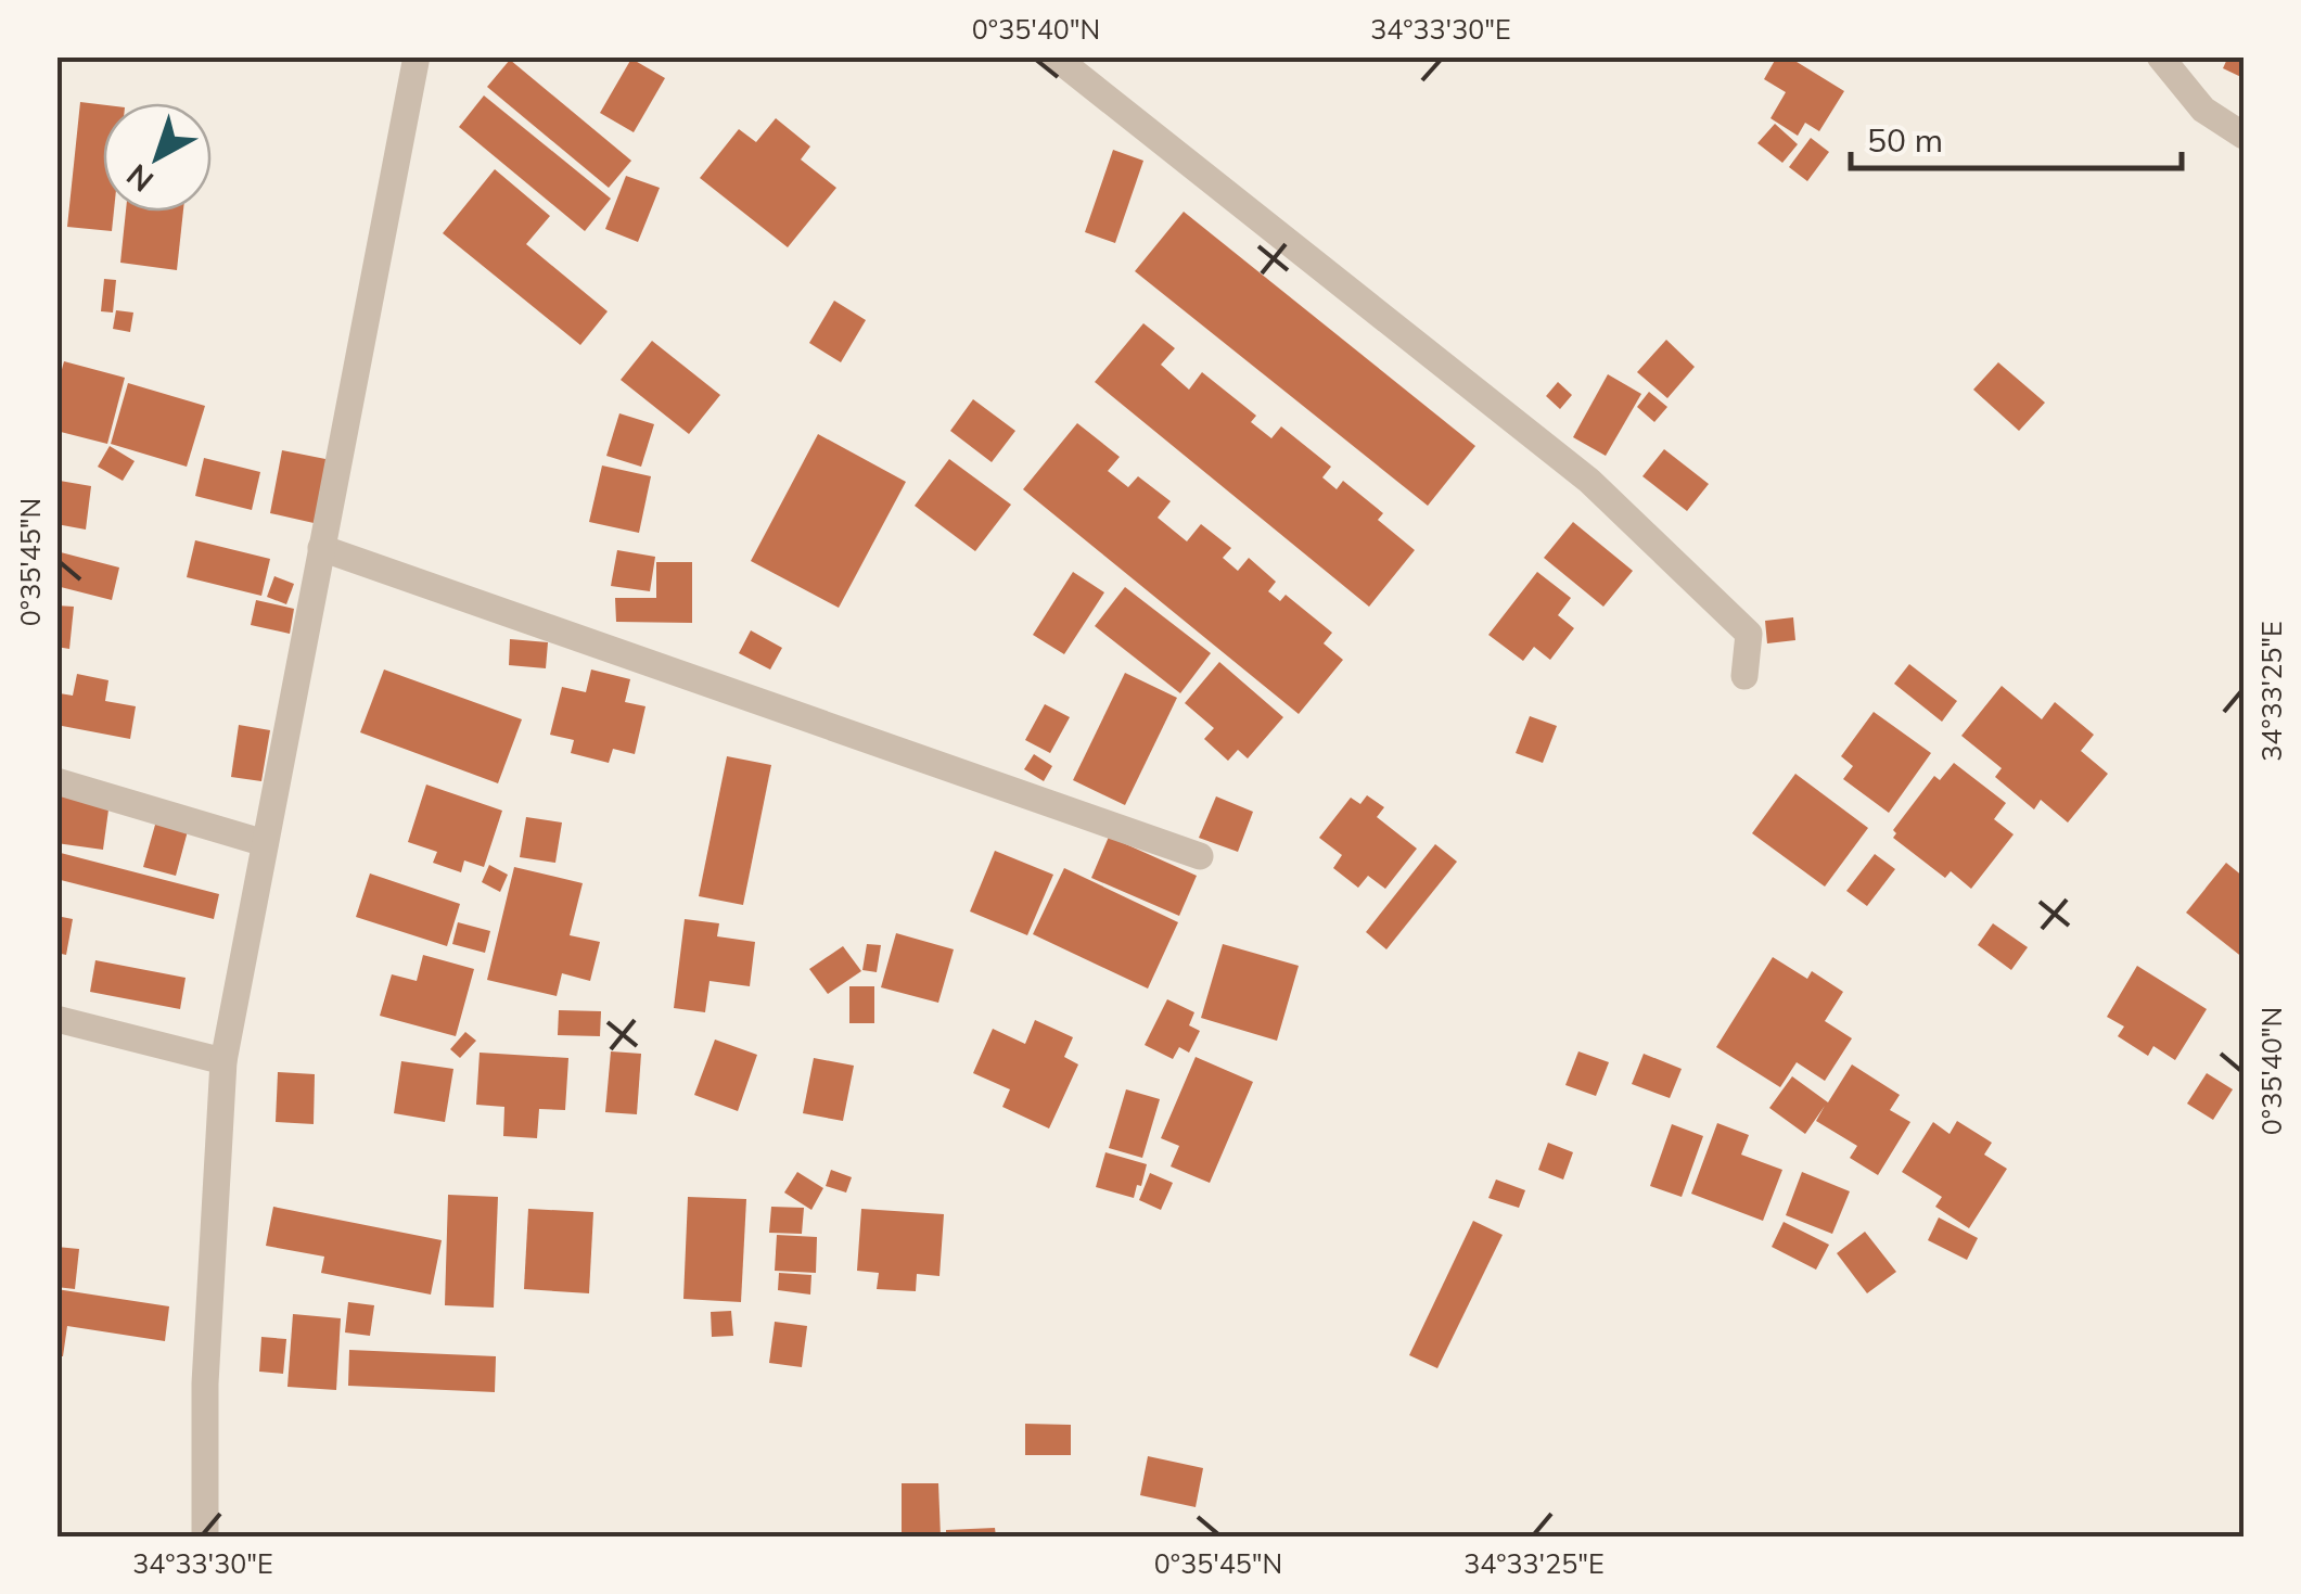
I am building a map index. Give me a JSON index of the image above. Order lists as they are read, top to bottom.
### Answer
{
  "scale_bar": "50 m",
  "north": "bottom left",
  "coordinates": [
    "0°35'40\"N",
    "34°33'30\"E",
    "0°35'45\"N",
    "34°33'25\"E"
  ]
}
